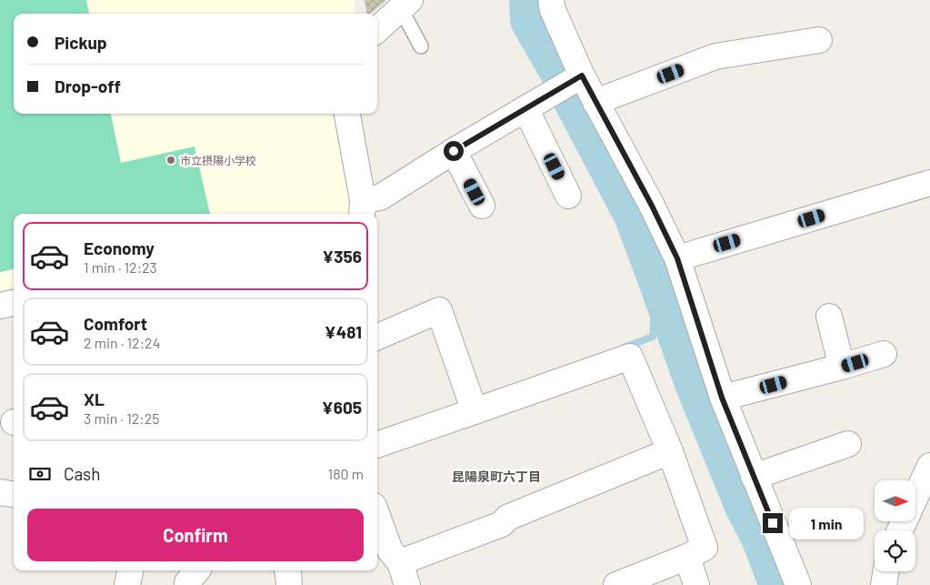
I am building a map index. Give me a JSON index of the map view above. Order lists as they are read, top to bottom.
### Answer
{
  "districts": ["昆陽泉町六丁目"],
  "places": ["市立摂陽小学校"],
  "north": "right",
  "page": {
    "banner": ["Pickup", "Drop-off"],
    "list": [
      {
        "name": "Economy",
        "note": "1 min · 12:23",
        "value": "¥356"
      },
      {
        "name": "Comfort",
        "note": "2 min · 12:24",
        "value": "¥481"
      },
      {
        "name": "XL",
        "note": "3 min · 12:25",
        "value": "¥605"
      }
    ],
    "pay": ["Cash", "180 m"],
    "buttons": "Confirm",
    "bubble": "1 min"
  }
}
